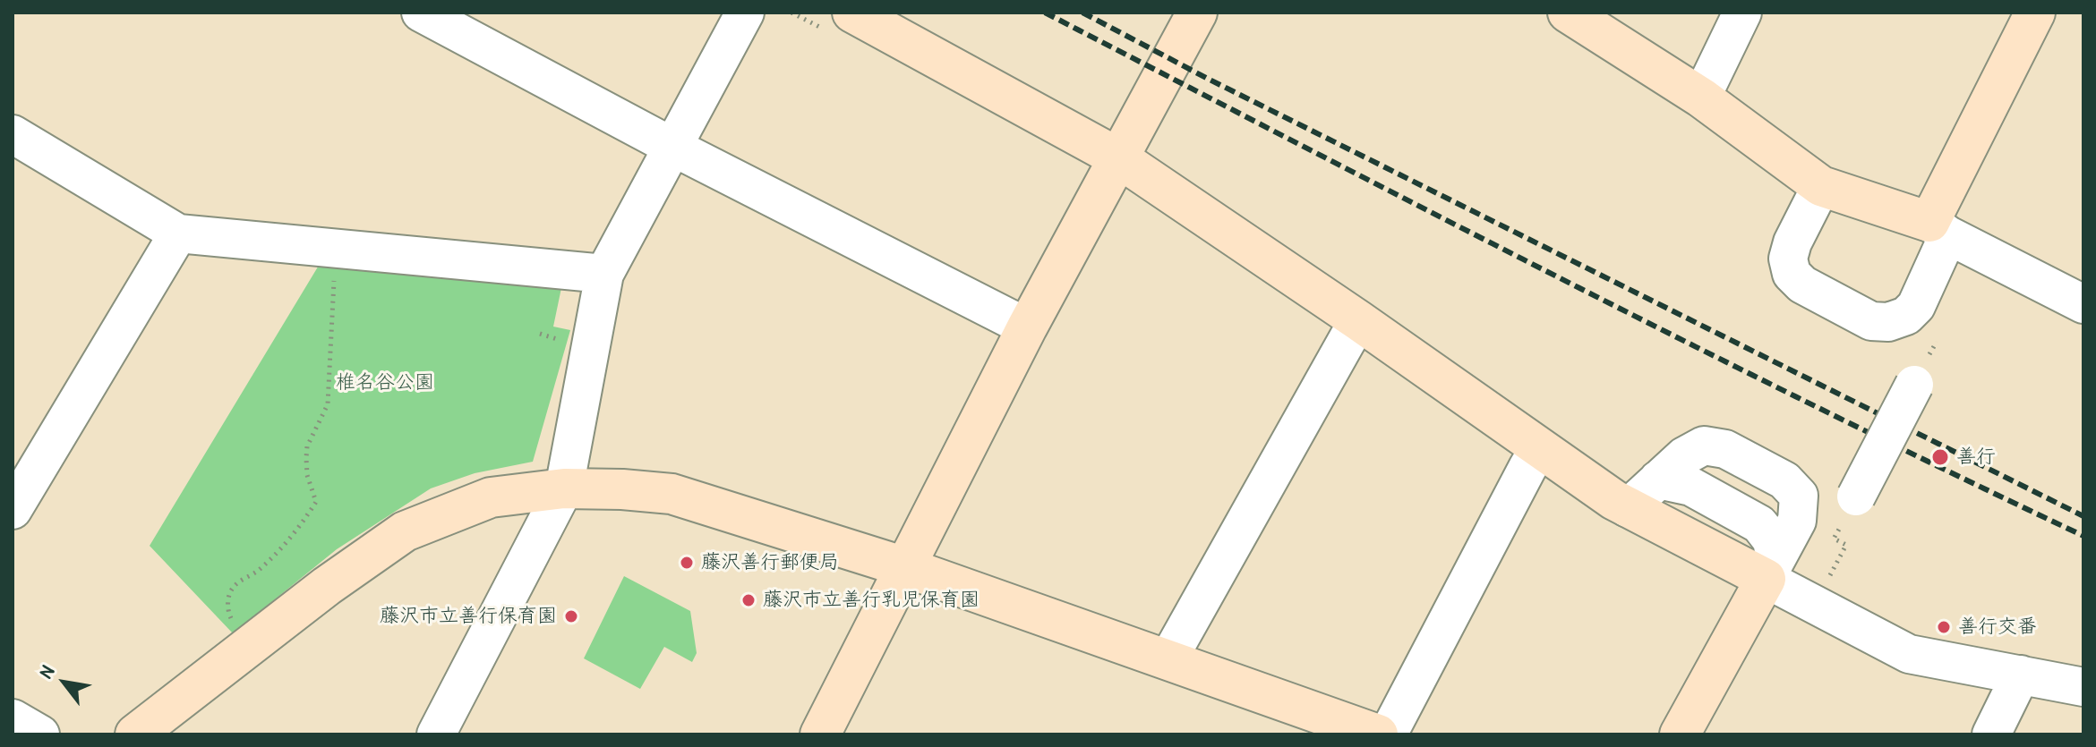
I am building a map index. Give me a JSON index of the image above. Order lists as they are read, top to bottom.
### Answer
{
  "parks": ["椎名谷公園"],
  "places": [
    "善行",
    "藤沢善行郵便局",
    "藤沢市立善行乳児保育園",
    "藤沢市立善行保育園",
    "善行交番"
  ],
  "north": "top left"
}
